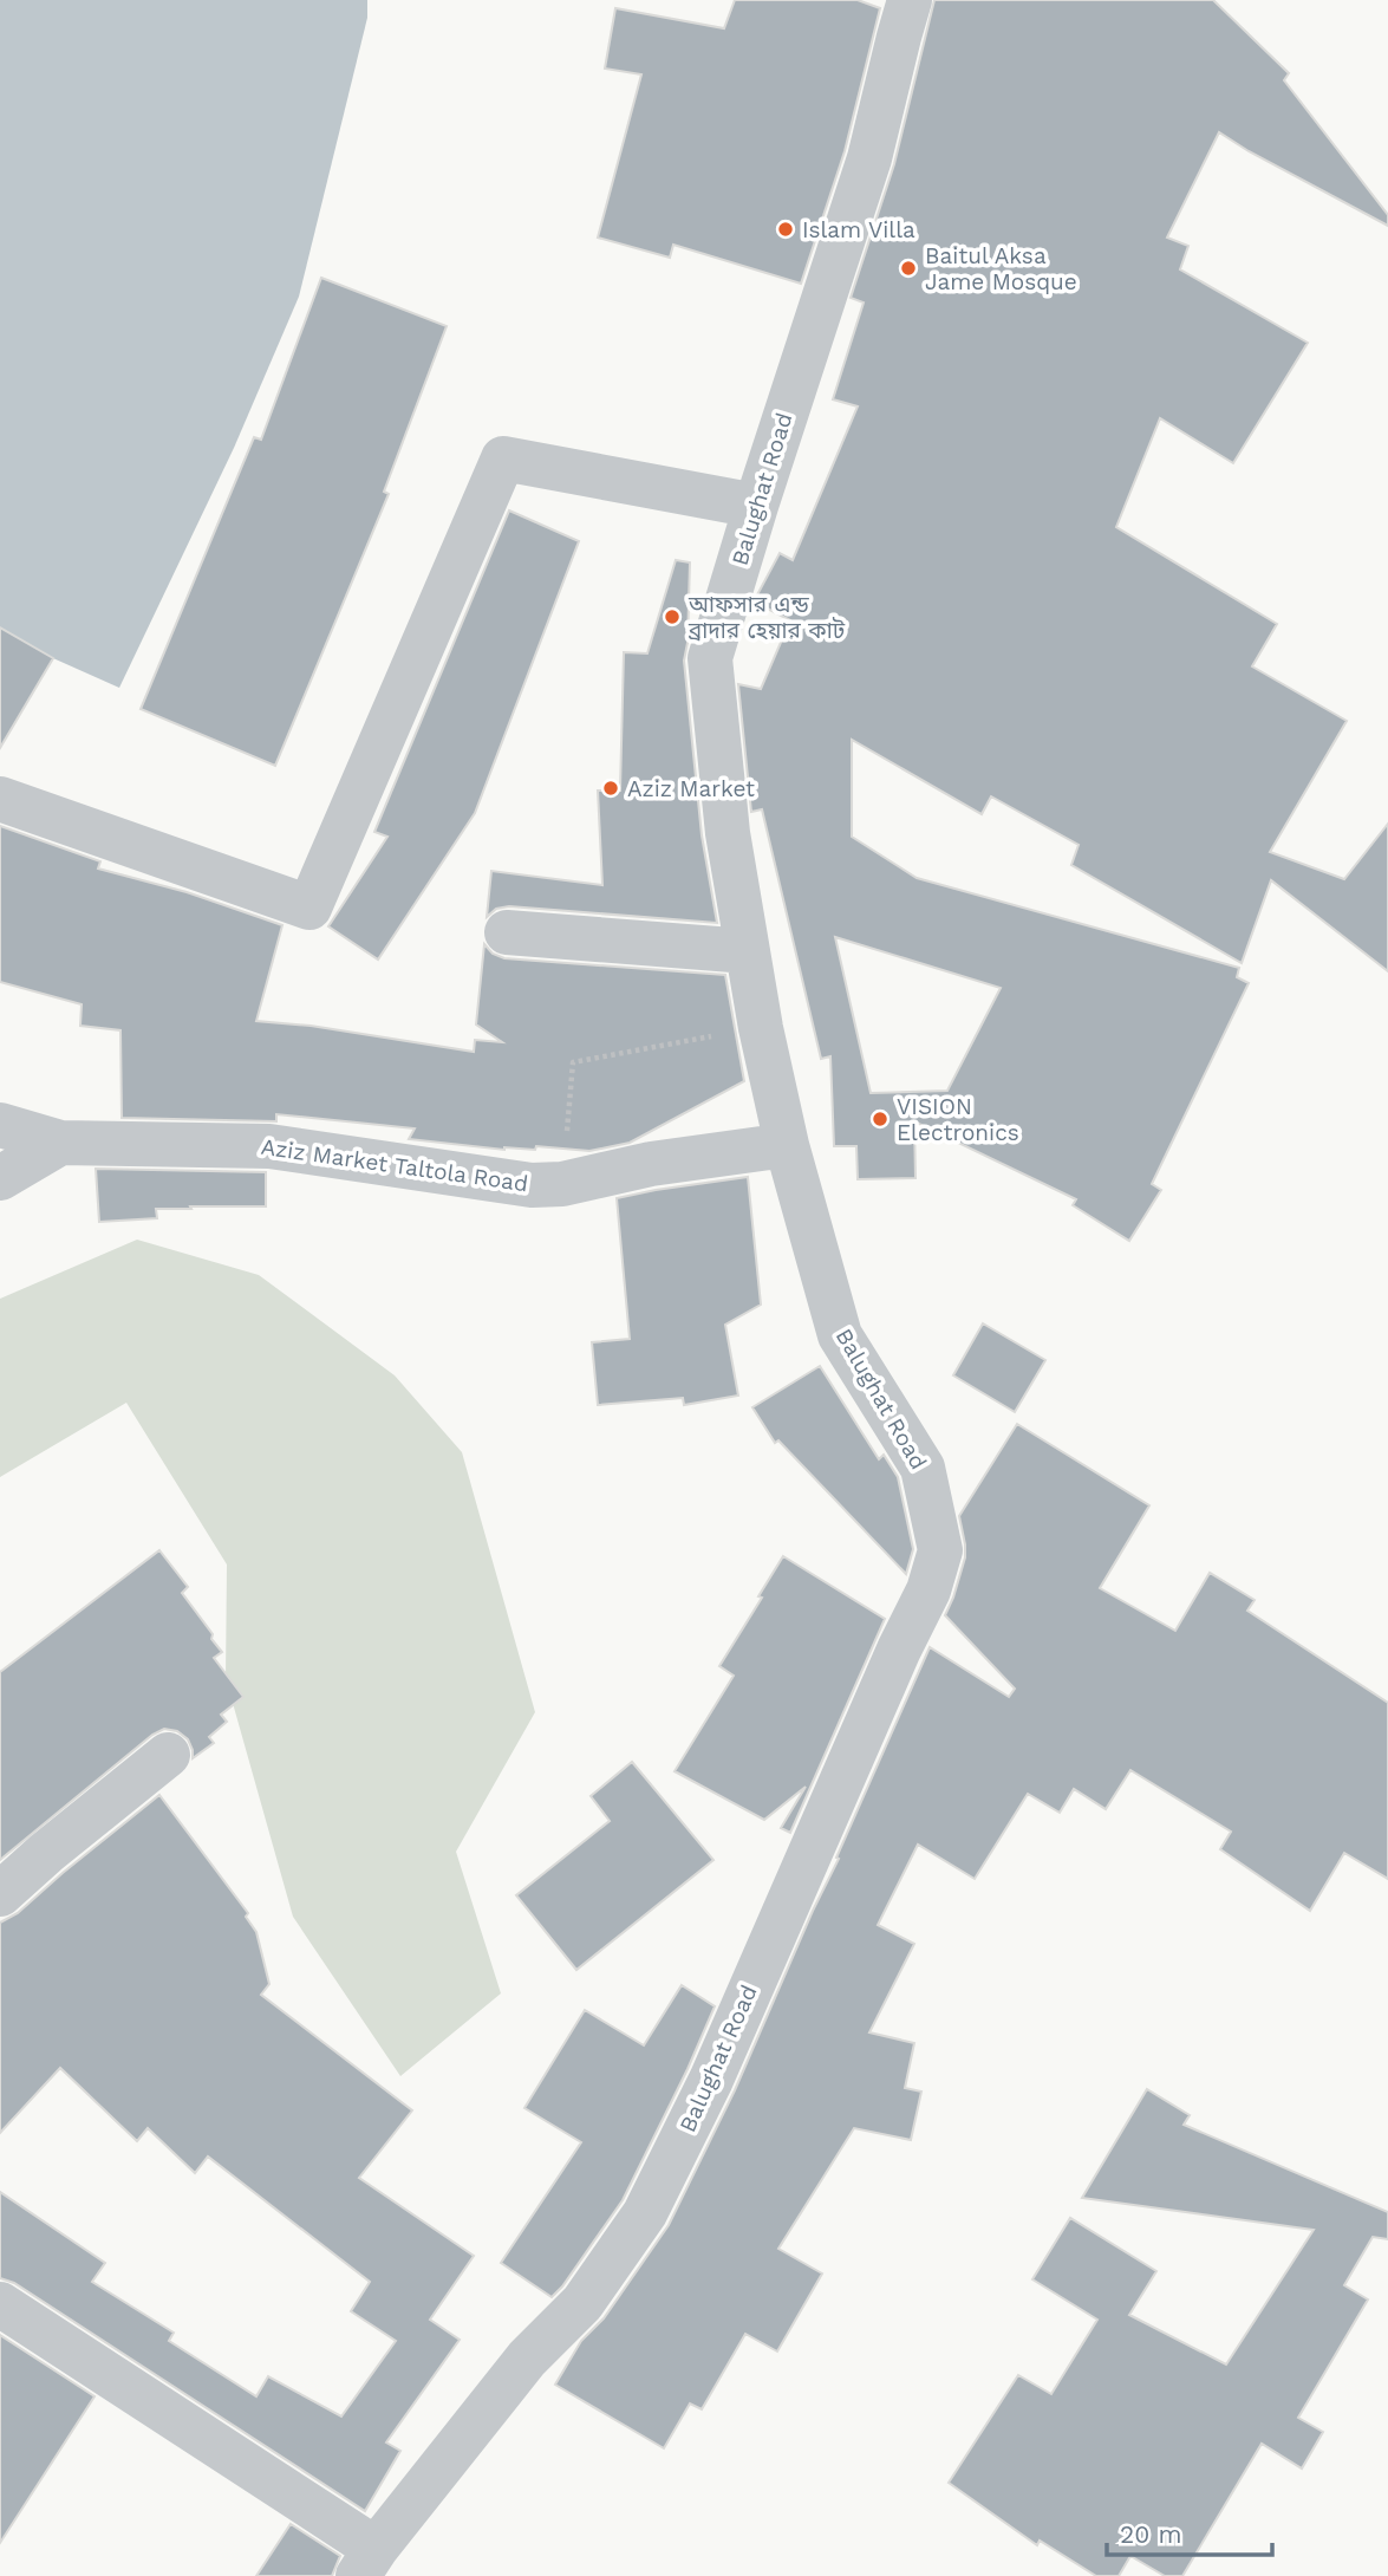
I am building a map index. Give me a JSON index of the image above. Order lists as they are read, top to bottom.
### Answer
{
  "streets": {
    "street": ["Balughat Road", "Aziz Market Taltola Road"]
  },
  "crossings": [
    ["Balughat Road", "Aziz Market Taltola Road"]
  ],
  "places": [
    "Islam Villa",
    "Baitul Aksa Jame Mosque",
    "আফসার এন্ড ব্রাদার হেয়ার কাট",
    "Aziz Market",
    "VISION Electronics"
  ],
  "scale_bar": "20 m"
}
